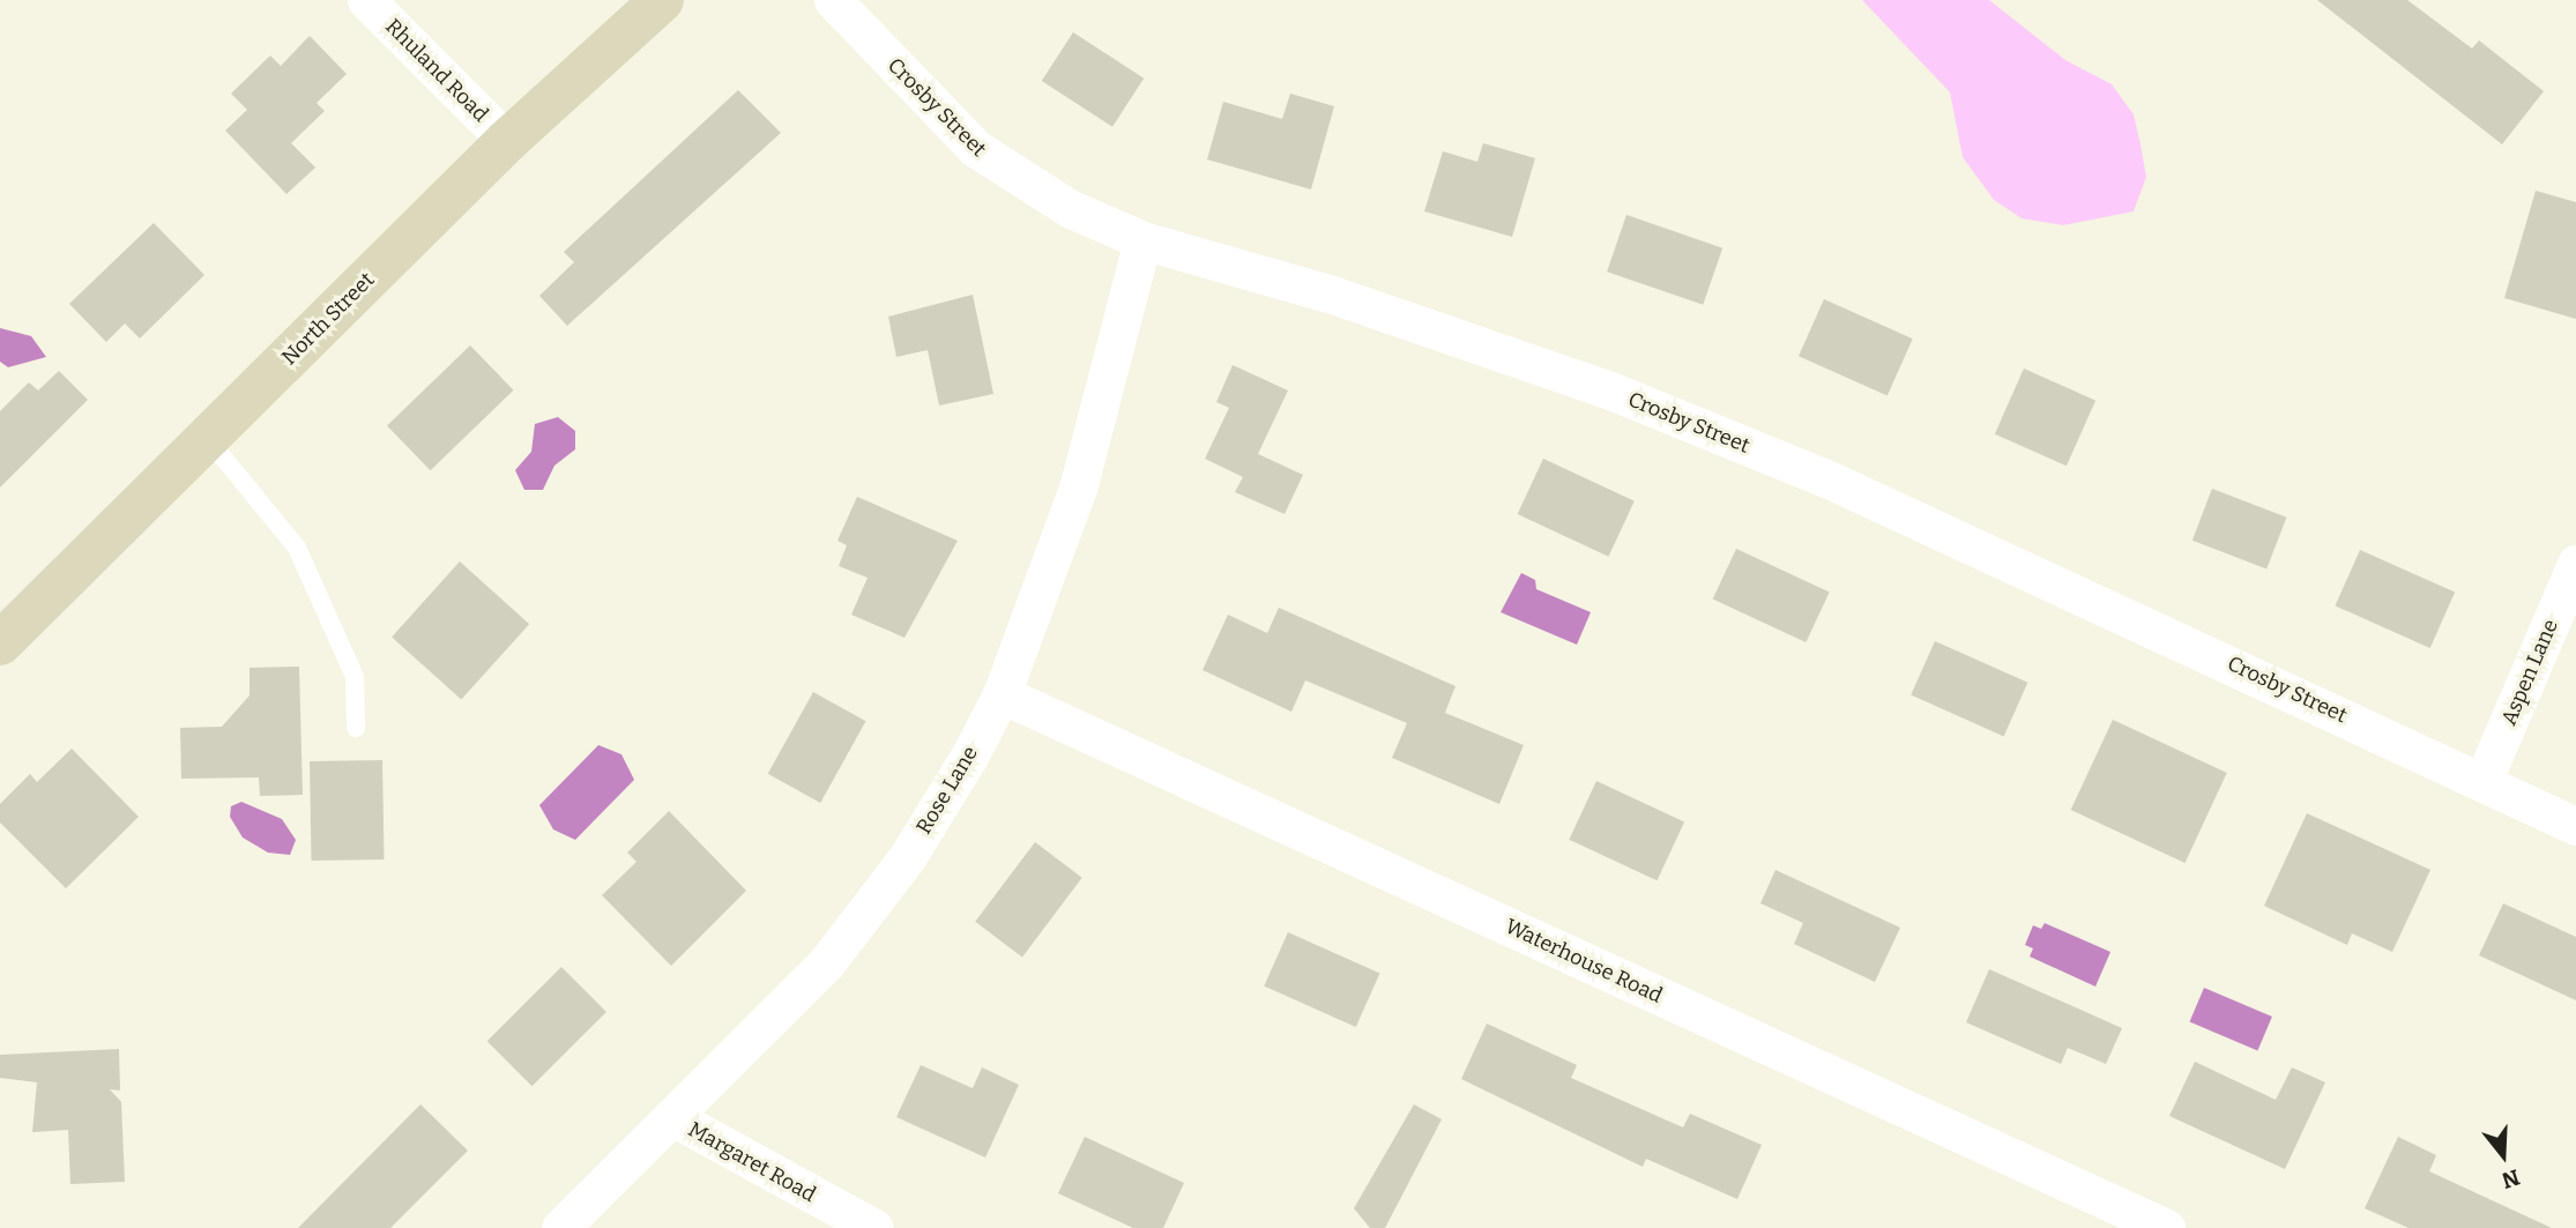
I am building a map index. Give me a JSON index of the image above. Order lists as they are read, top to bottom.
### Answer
{
  "streets": {
    "street": [
      "Rhuland Road",
      "Crosby Street",
      "North Street",
      "Aspen Lane",
      "Rose Lane",
      "Waterhouse Road",
      "Margaret Road"
    ]
  },
  "crossings": [
    ["Rhuland Road", "North Street"],
    ["Crosby Street", "Aspen Lane"],
    ["Crosby Street", "Rose Lane"],
    ["Rose Lane", "Waterhouse Road"],
    ["Rose Lane", "Margaret Road"]
  ],
  "north": "bottom"
}
